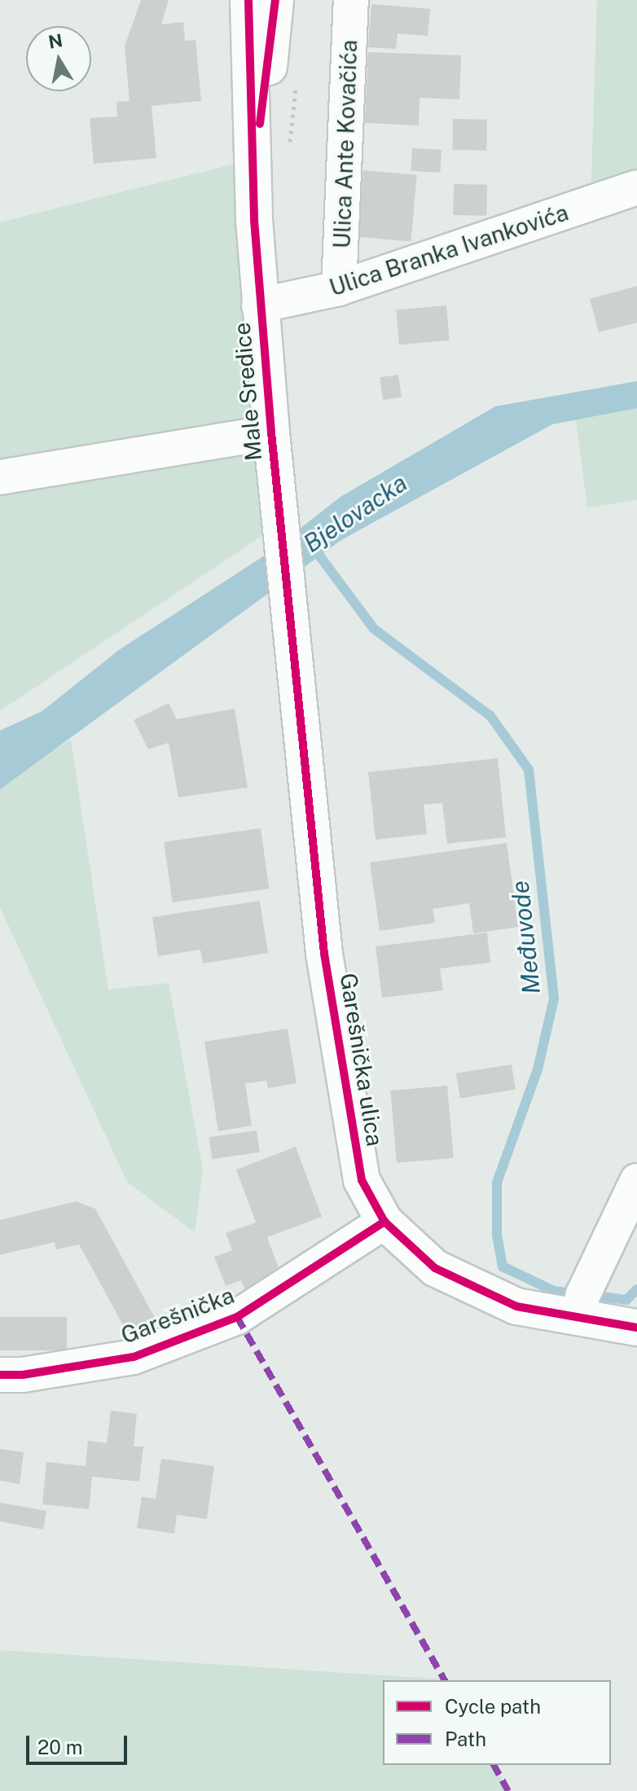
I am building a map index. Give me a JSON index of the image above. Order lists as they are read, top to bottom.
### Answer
{
  "streets": {
    "main road": ["Male Sredice", "Garešnička ulica"],
    "street": ["Ulica Ante Kovačića", "Ulica Branka Ivankovića", "Garešnička"]
  },
  "crossings": [
    ["Ulica Ante Kovačića", "Ulica Branka Ivankovića"],
    ["Ulica Branka Ivankovića", "Male Sredice"],
    ["Male Sredice", "Garešnička ulica"],
    ["Garešnička ulica", "Garešnička"]
  ],
  "water": ["Bjelovacka", "Međuvode"],
  "legend": ["Cycle path", "Path"],
  "scale_bar": "20 m",
  "north": "top"
}
